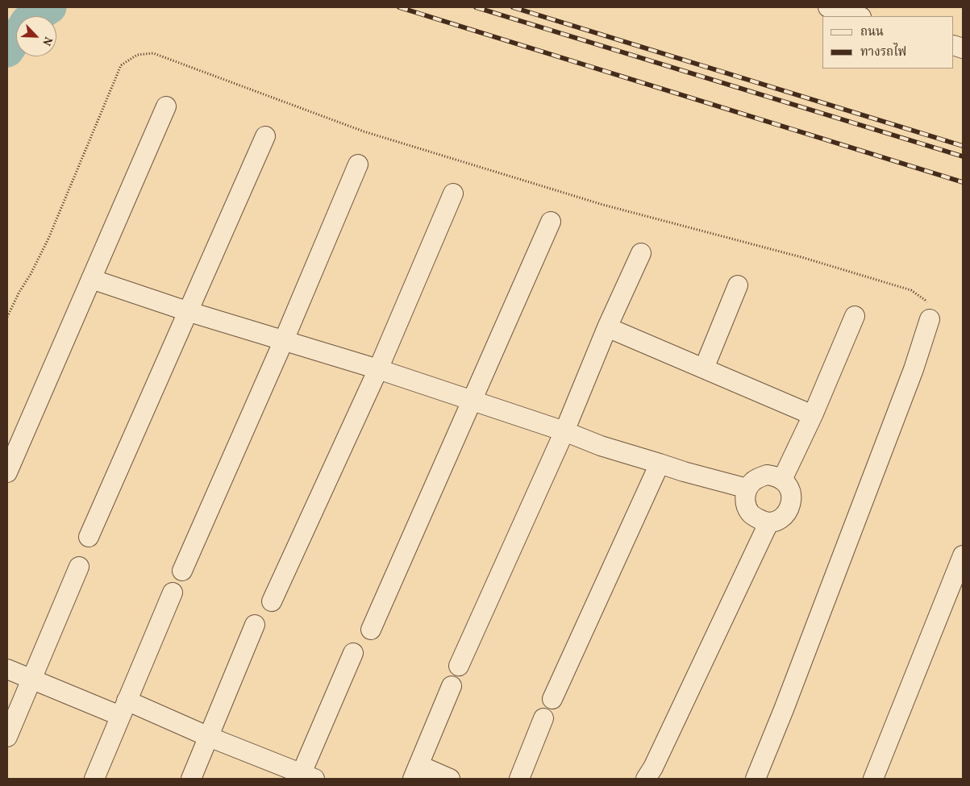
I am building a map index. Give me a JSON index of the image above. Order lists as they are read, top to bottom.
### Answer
{
  "legend": ["ถนน", "ทางรถไฟ"],
  "north": "bottom right"
}
